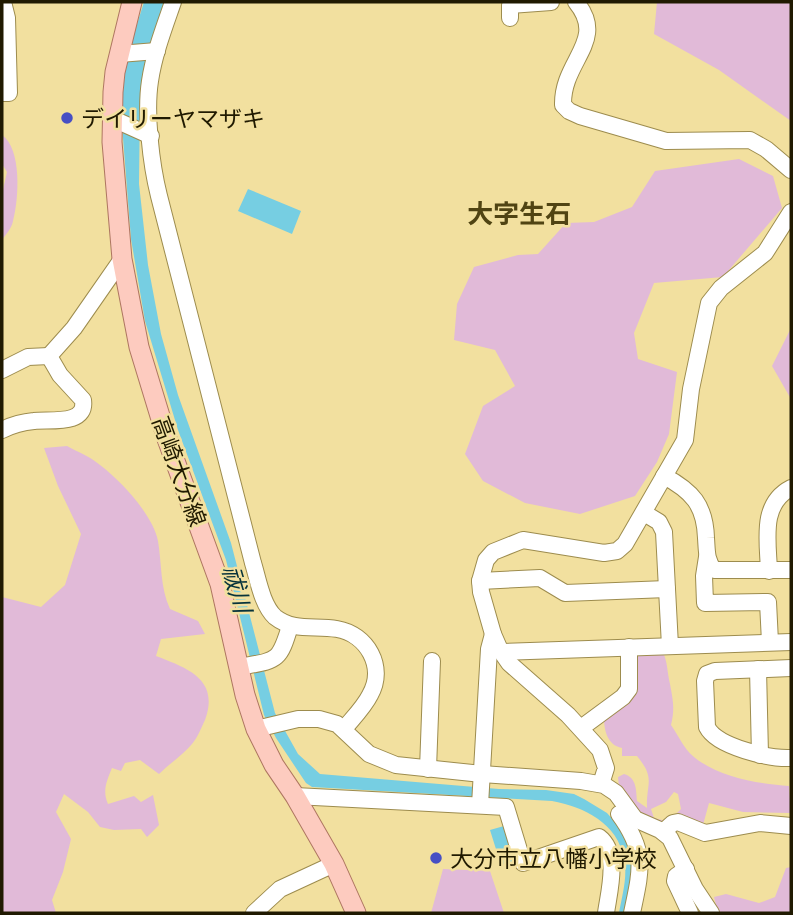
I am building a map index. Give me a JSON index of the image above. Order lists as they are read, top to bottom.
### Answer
{
  "streets": {
    "main road": ["高崎大分線"]
  },
  "districts": ["大字生石"],
  "water": ["祓川"],
  "places": ["デイリーヤマザキ", "大分市立八幡小学校"]
}
